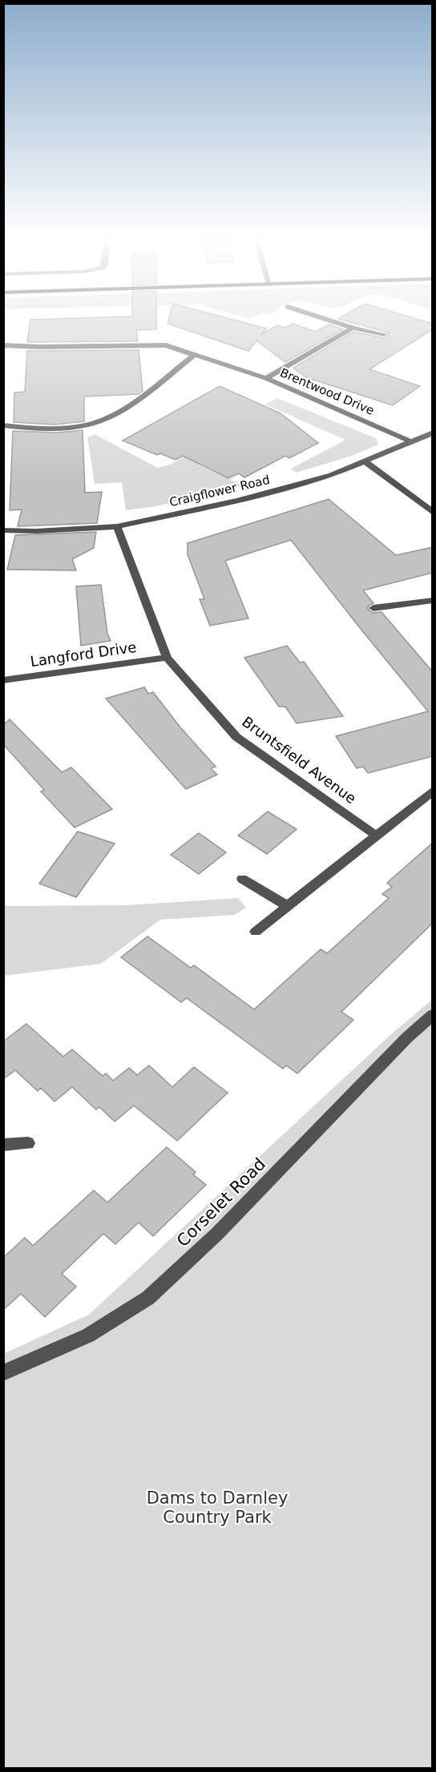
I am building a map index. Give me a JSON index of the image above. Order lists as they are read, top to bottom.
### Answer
{
  "streets": {
    "street": [
      "Brentwood Drive",
      "Craigflower Road",
      "Langford Drive",
      "Bruntsfield Avenue",
      "Corselet Road"
    ]
  },
  "crossings": [
    ["Brentwood Drive", "Craigflower Road"],
    ["Craigflower Road", "Bruntsfield Avenue"],
    ["Langford Drive", "Bruntsfield Avenue"]
  ],
  "parks": ["Dams to Darnley Country Park"]
}
